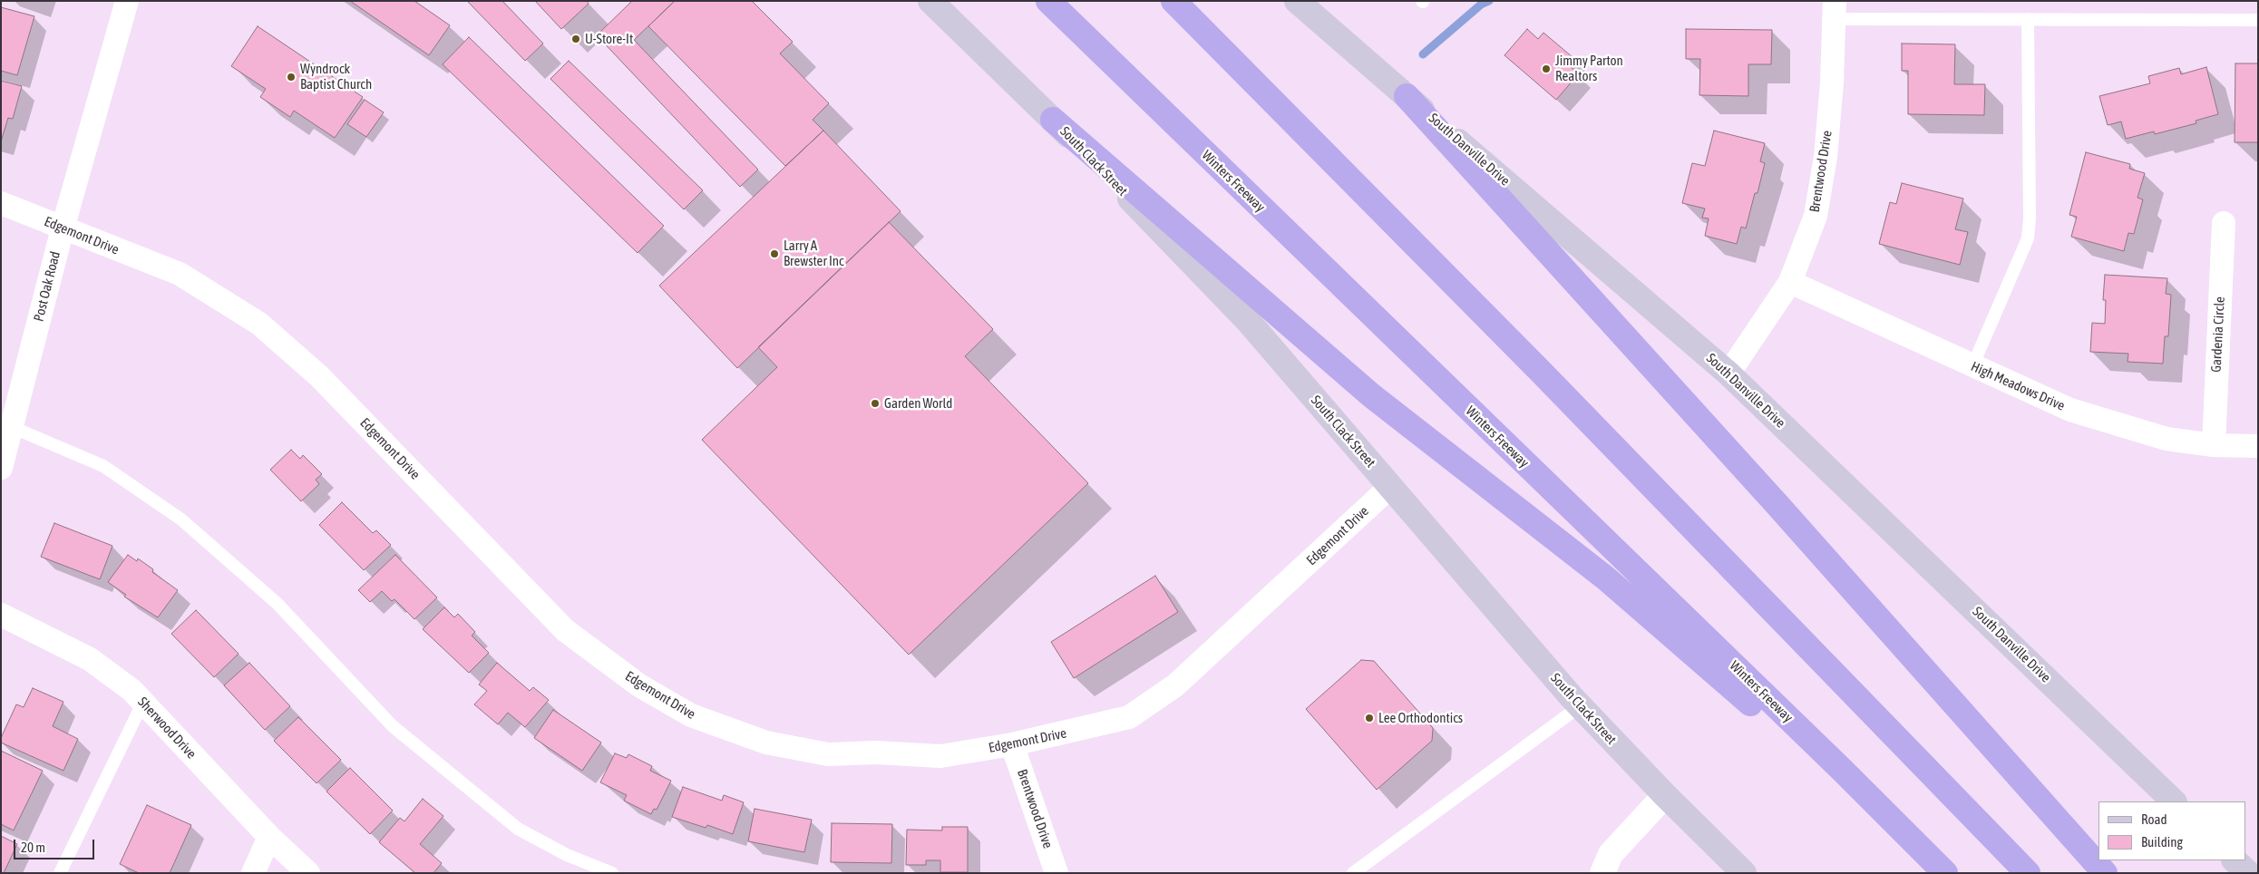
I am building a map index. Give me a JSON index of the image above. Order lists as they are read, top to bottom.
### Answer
{
  "streets": {
    "highway": ["Winters Freeway"],
    "main road": ["South Danville Drive", "South Clack Street"],
    "street": [
      "Brentwood Drive",
      "Edgemont Drive",
      "Post Oak Road",
      "Gardenia Circle",
      "High Meadows Drive",
      "Sherwood Drive"
    ]
  },
  "crossings": [
    ["South Danville Drive", "Brentwood Drive"],
    ["South Clack Street", "Edgemont Drive"],
    ["Brentwood Drive", "Edgemont Drive"],
    ["Brentwood Drive", "High Meadows Drive"],
    ["Edgemont Drive", "Post Oak Road"],
    ["Gardenia Circle", "High Meadows Drive"]
  ],
  "places": [
    "U-Store-It",
    "Jimmy Parton Realtors",
    "Wyndrock Baptist Church",
    "Larry A Brewster Inc",
    "Garden World",
    "Lee Orthodontics"
  ],
  "legend": ["Road", "Building"],
  "scale_bar": "20 m"
}
